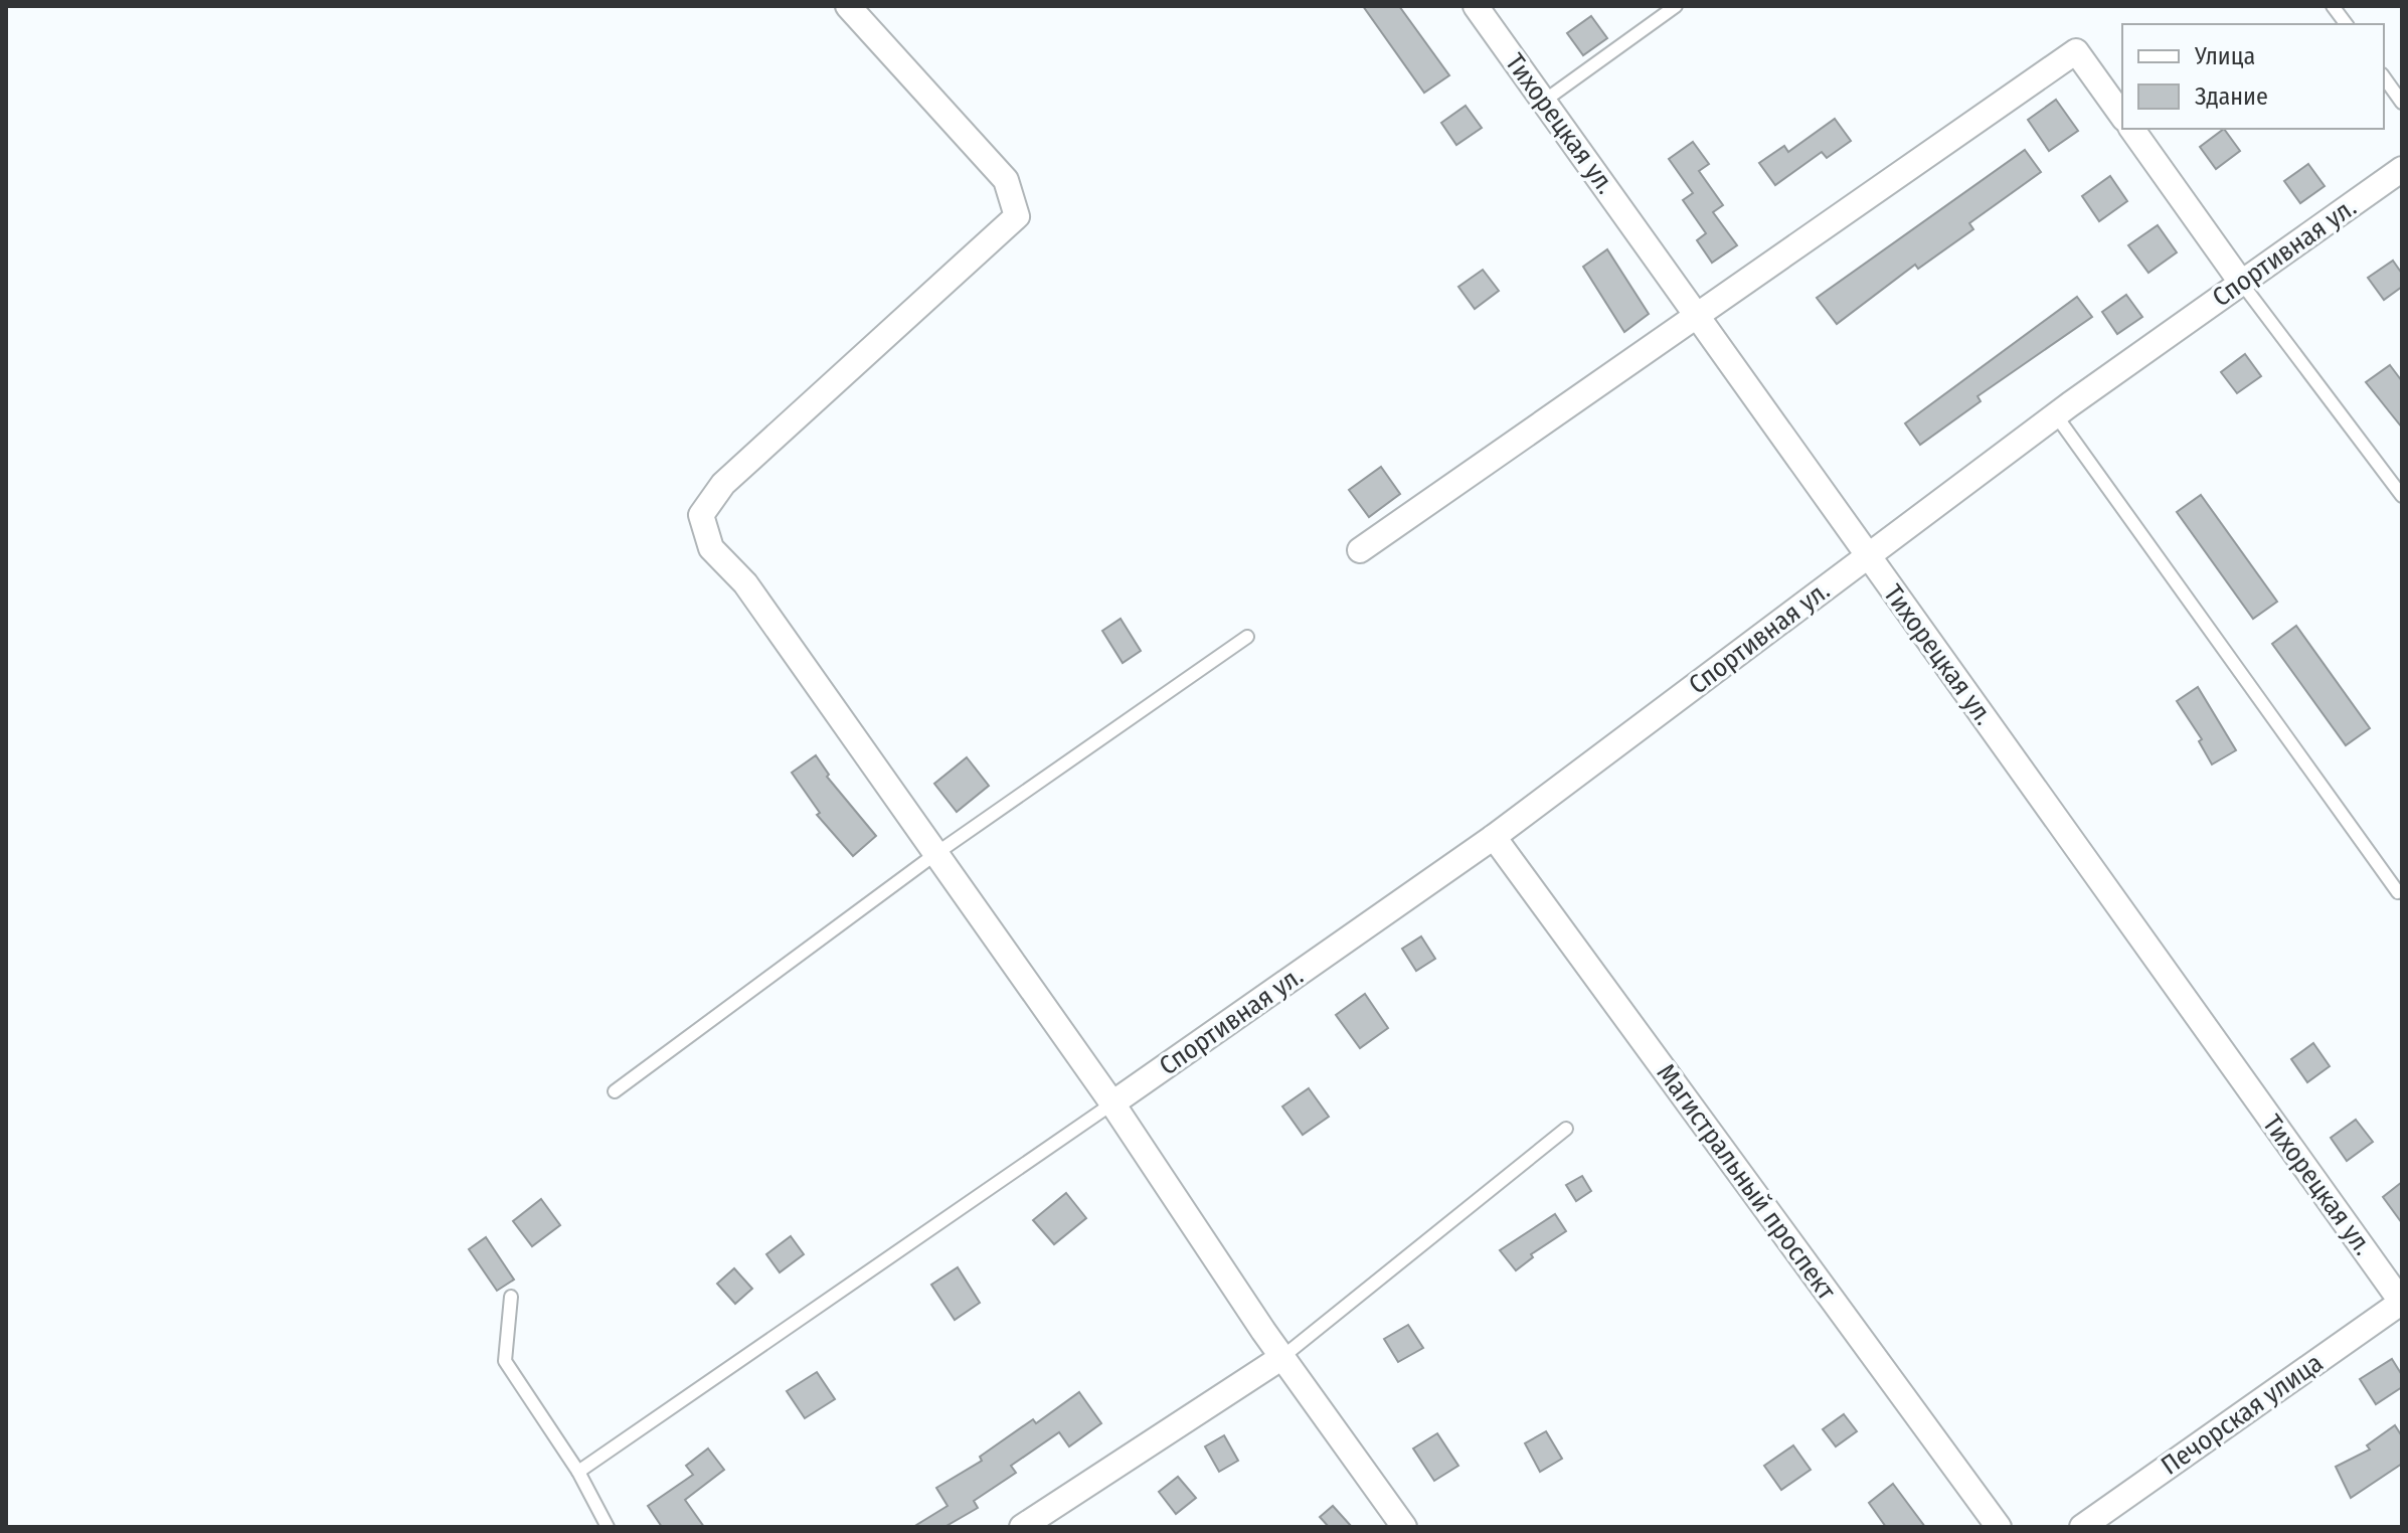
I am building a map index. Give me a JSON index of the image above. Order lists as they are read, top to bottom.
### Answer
{
  "streets": {
    "street": [
      "Тихорецкая ул.",
      "Спортивная ул.",
      "Магистральный проспект",
      "Печорская улица"
    ]
  },
  "crossings": [
    ["Тихорецкая ул.", "Спортивная ул."],
    ["Тихорецкая ул.", "Печорская улица"],
    ["Спортивная ул.", "Магистральный проспект"]
  ],
  "legend": ["Улица", "Здание"]
}
